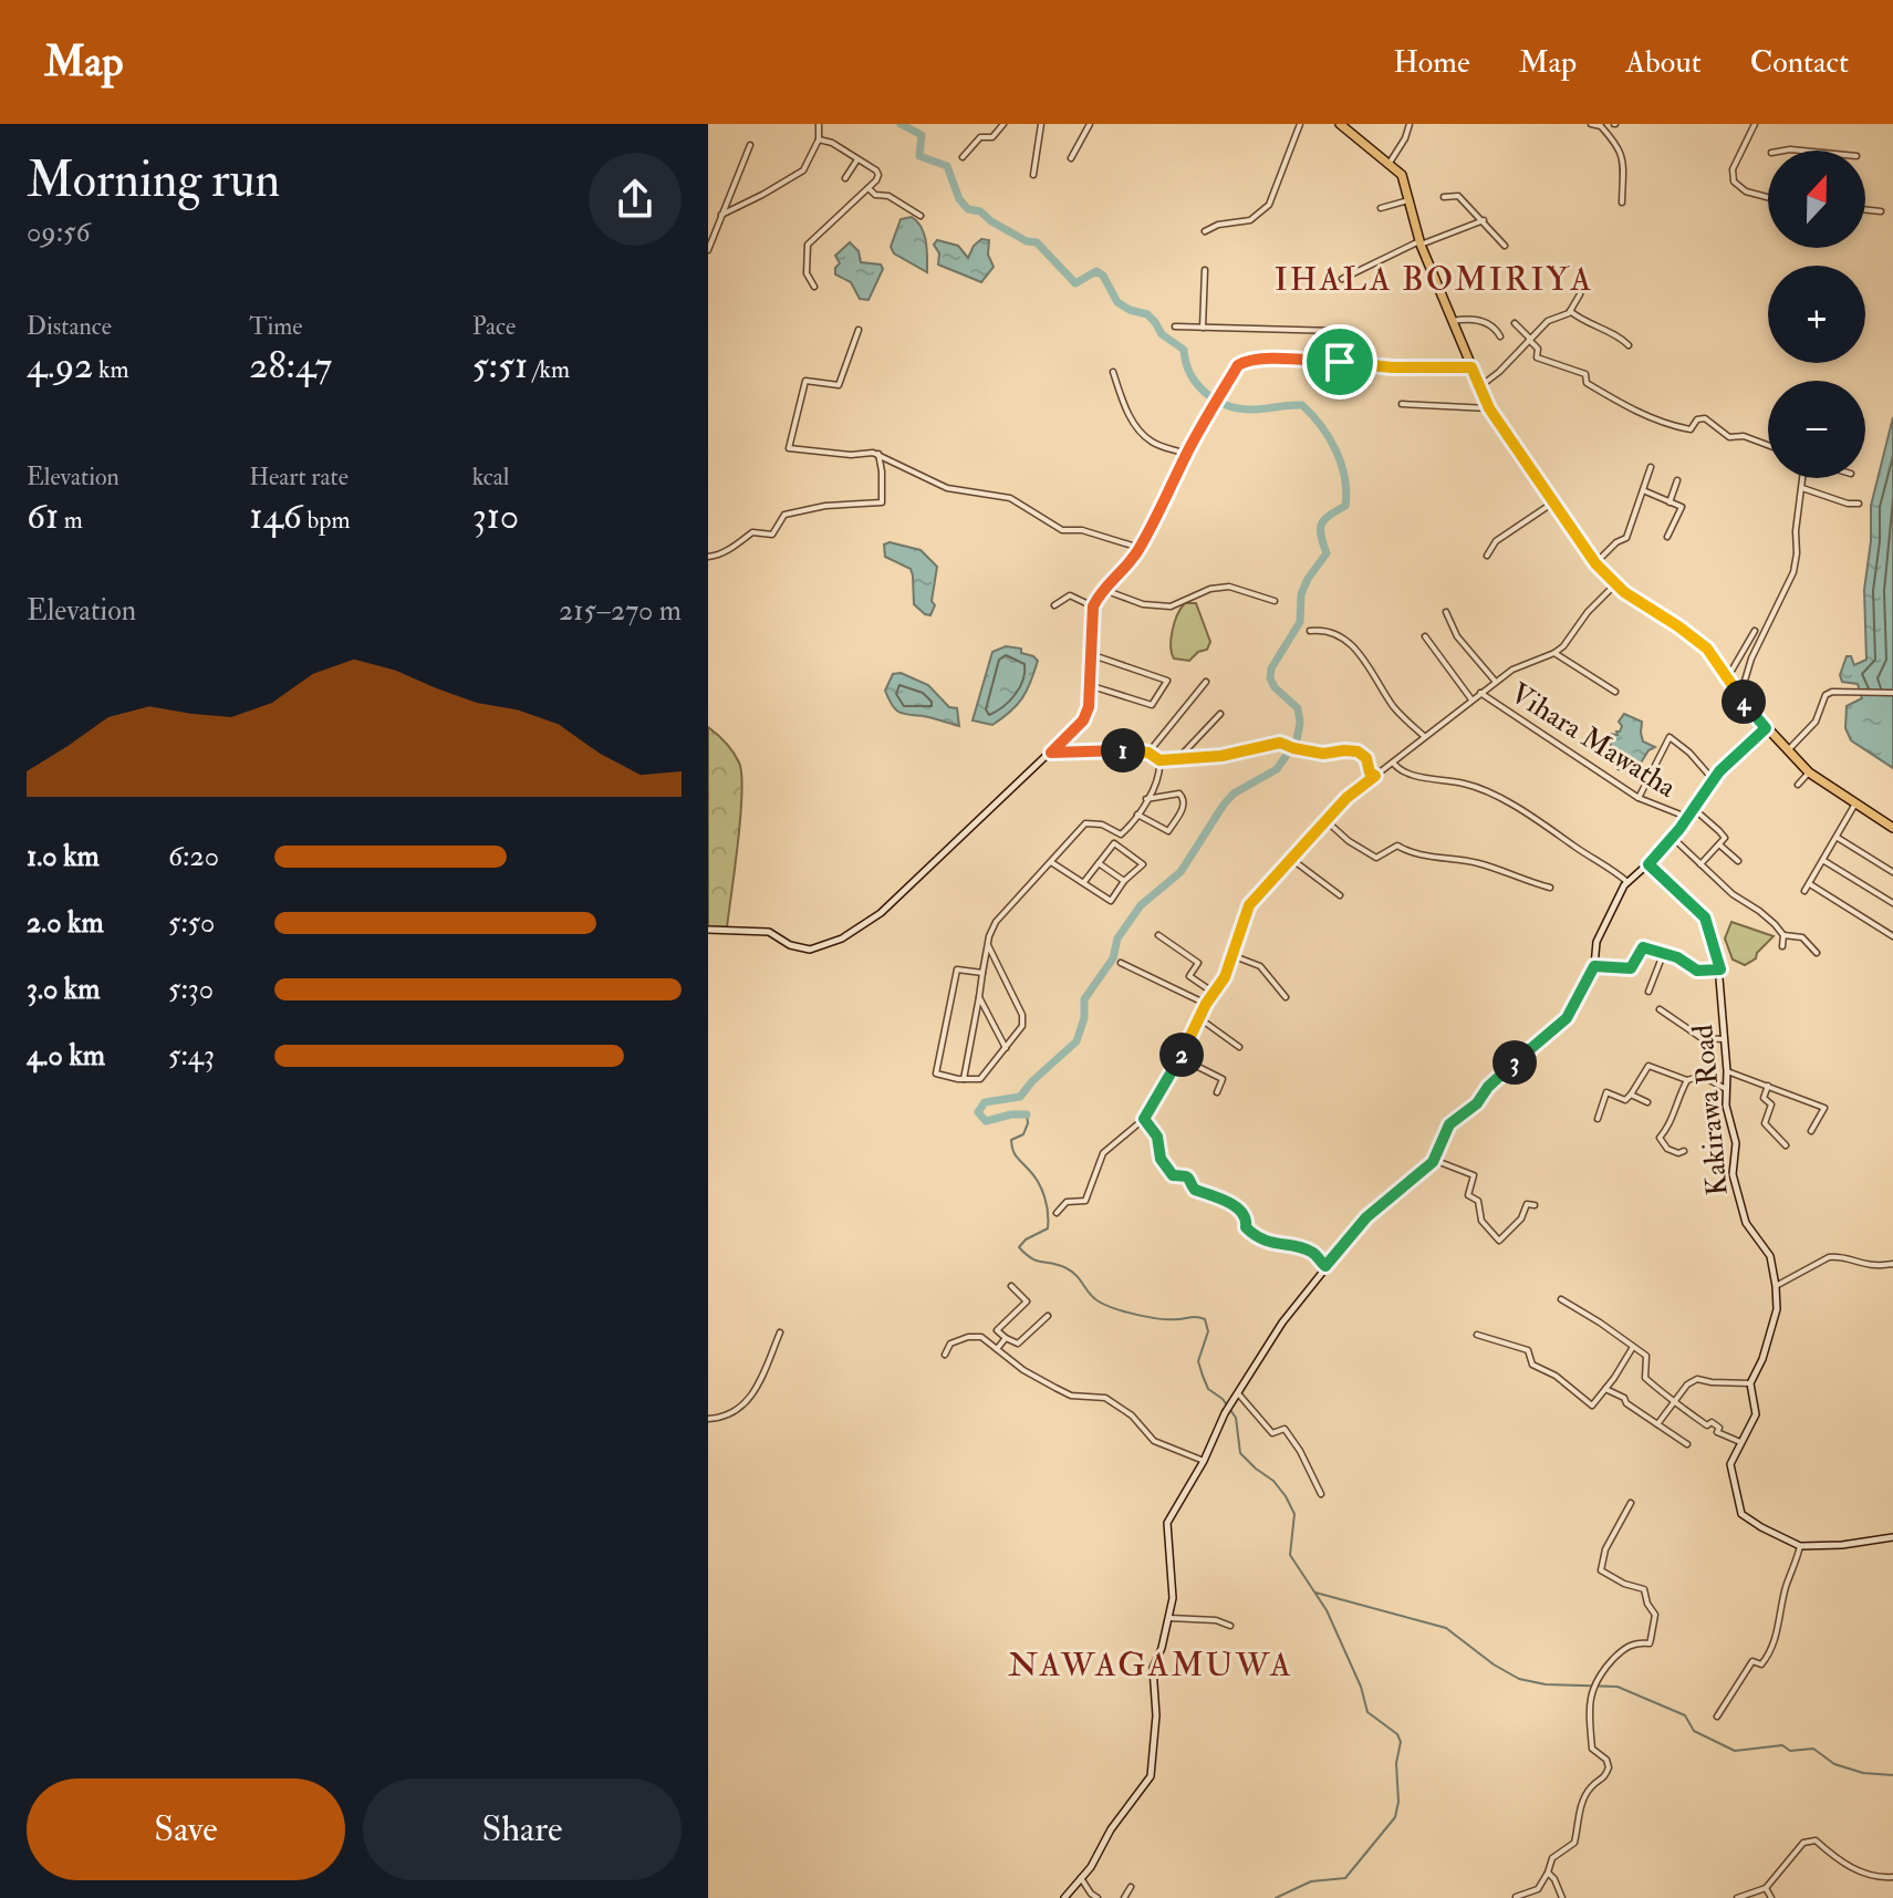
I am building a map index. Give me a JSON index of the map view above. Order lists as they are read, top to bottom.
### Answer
{
  "streets": {
    "street": ["Vihara Mawatha", "Kakirawa Road"]
  },
  "districts": ["IHALA BOMIRIYA", "NAWAGAMUWA"],
  "north": "top",
  "page": {
    "header": "Map",
    "nav": [
      "Home",
      "Map",
      "About",
      "Contact"
    ],
    "heading": ["Morning run", "09:56"],
    "map_buttons": ["+", "−"],
    "stats": [
      ["Distance", "4.92 km"],
      ["Time", "28:47"],
      ["Pace", "5:51 /km"],
      ["Elevation", "61 m"],
      ["Heart rate", "146 bpm"],
      ["kcal", "310"]
    ],
    "chart": ["Elevation", "215–270 m"],
    "pins": [
      "4",
      "1",
      "2",
      "3"
    ],
    "list": [
      {
        "name": "1.0 km",
        "note": "6:20"
      },
      {
        "name": "2.0 km",
        "note": "5:50"
      },
      {
        "name": "3.0 km",
        "note": "5:30"
      },
      {
        "name": "4.0 km",
        "note": "5:43"
      }
    ],
    "buttons": ["Save", "Share"]
  }
}
